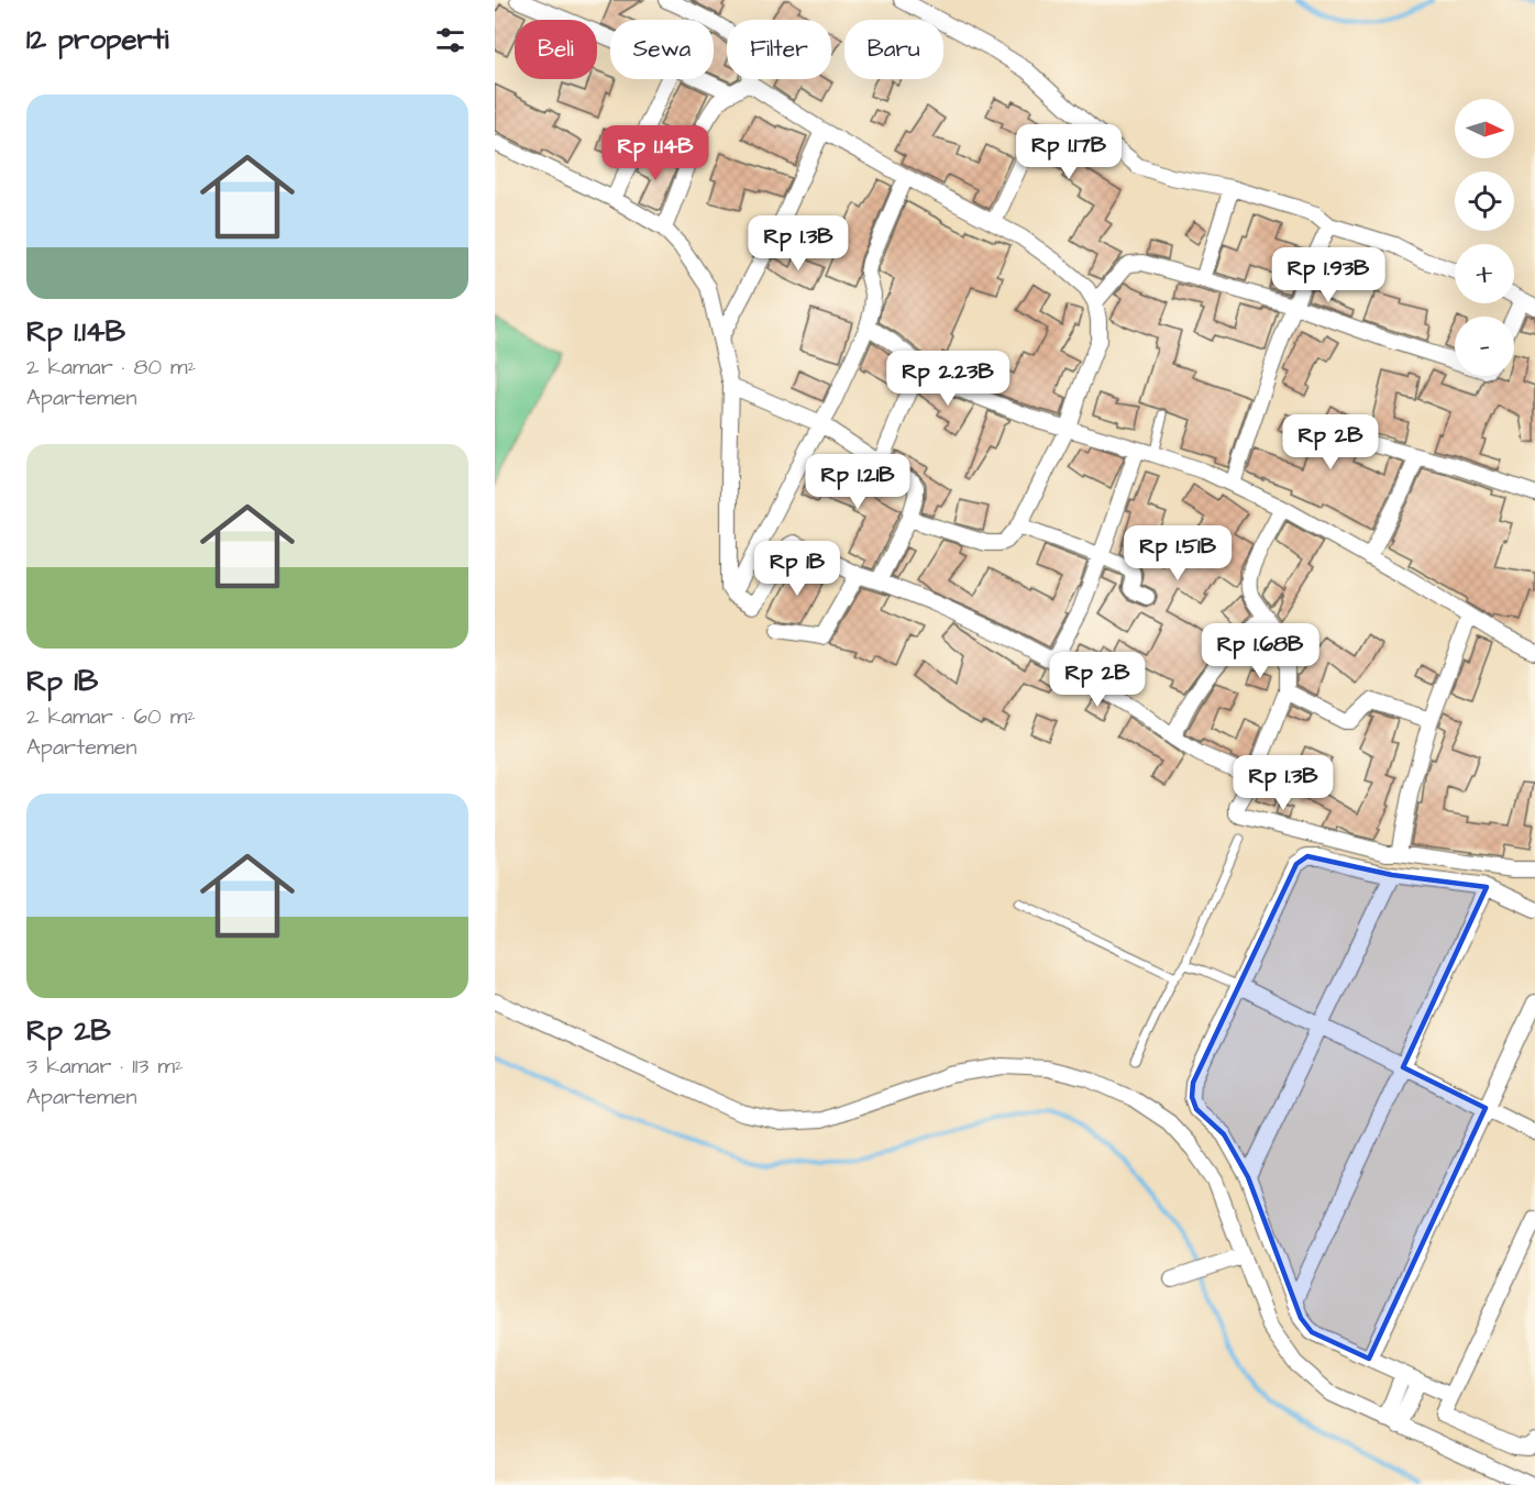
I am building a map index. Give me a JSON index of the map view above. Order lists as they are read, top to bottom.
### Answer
{
  "north": "right",
  "page": {
    "heading": "12 properti",
    "chip": [
      "Beli",
      "Sewa",
      "Filter",
      "Baru"
    ],
    "list": [
      {
        "name": "Rp 1.14B",
        "note": "2 kamar · 80 m² · Apartemen"
      },
      {
        "name": "Rp 1B",
        "note": "2 kamar · 60 m² · Apartemen"
      },
      {
        "name": "Rp 2B",
        "note": "3 kamar · 113 m² · Apartemen"
      }
    ],
    "map_buttons": ["+", "−"],
    "price": [
      "Rp 1.17B",
      "Rp 1.14B",
      "Rp 1.3B",
      "Rp 1.93B",
      "Rp 2.23B",
      "Rp 2B",
      "Rp 1.21B",
      "Rp 1.51B",
      "Rp 1B",
      "Rp 1.68B",
      "Rp 2B",
      "Rp 1.3B"
    ]
  }
}
